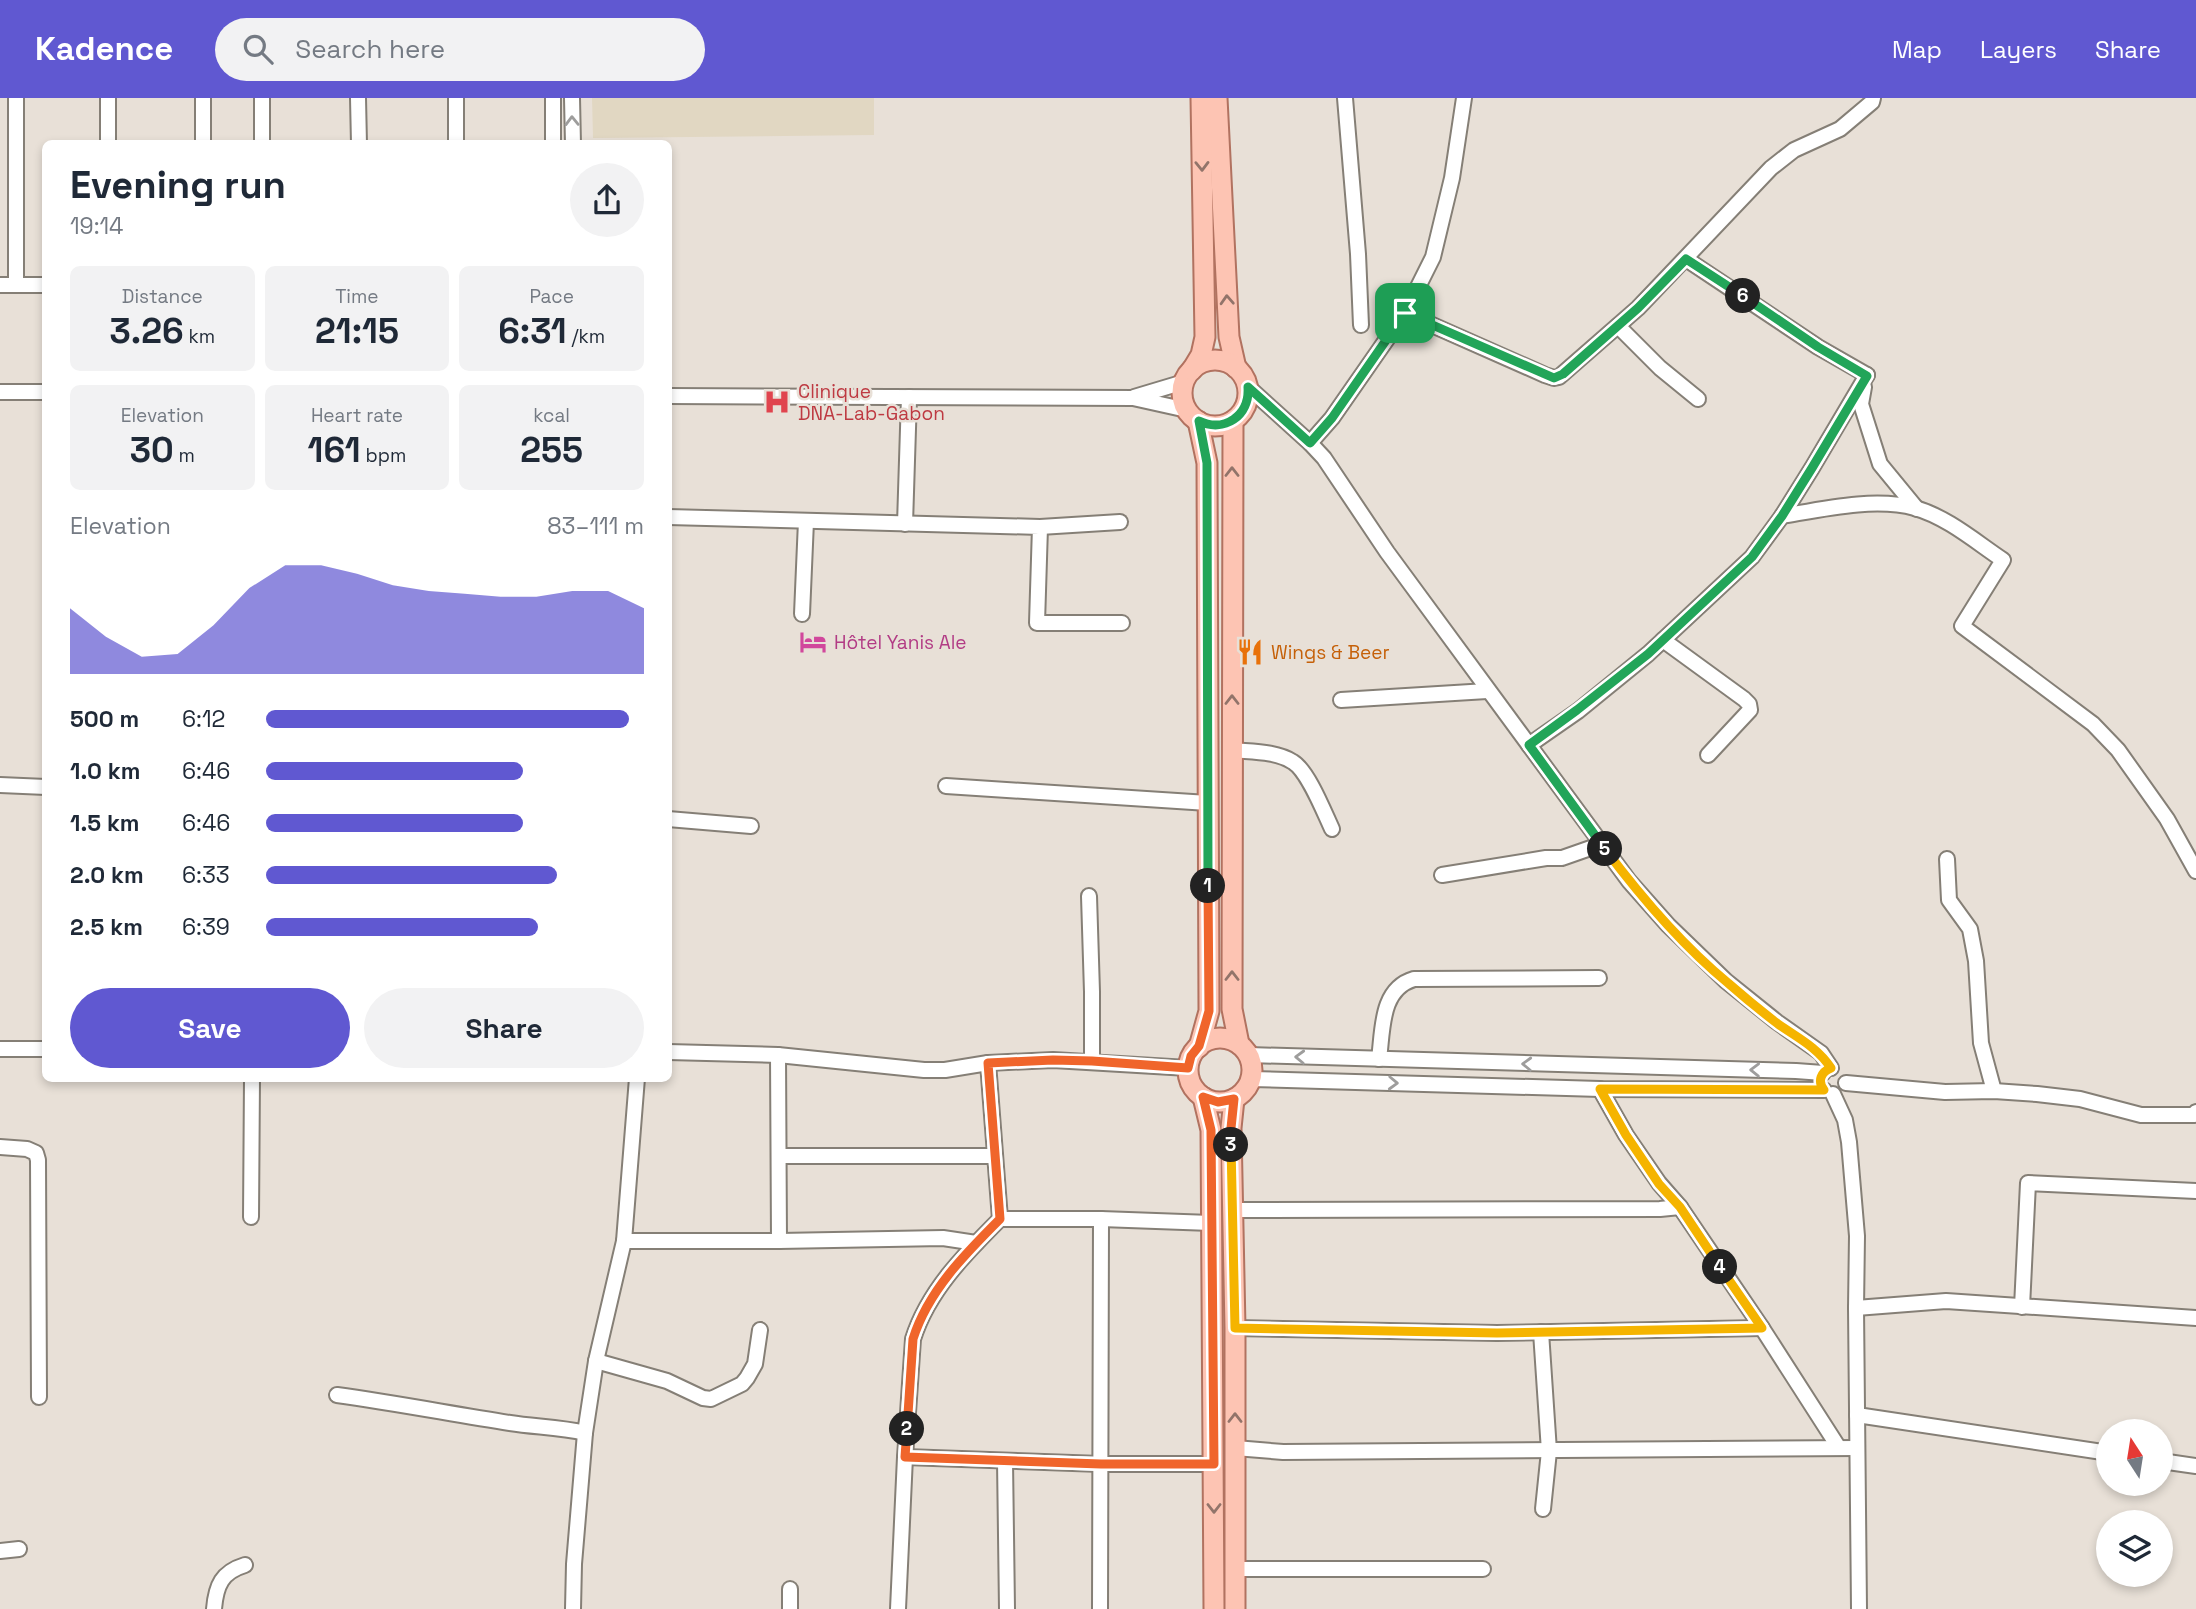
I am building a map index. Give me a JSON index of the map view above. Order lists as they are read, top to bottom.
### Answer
{
  "places": {
    "hospital": ["Clinique DNA-Lab-Gabon"],
    "hotel": ["Hôtel Yanis Ale"],
    "restaurant": ["Wings & Beer"]
  },
  "north": "top",
  "page": {
    "header": "Kadence",
    "search": "Search here",
    "nav": ["Map", "Layers", "Share"],
    "heading": ["Evening run", "19:14"],
    "stats": [
      ["Distance", "3.26 km"],
      ["Time", "21:15"],
      ["Pace", "6:31 /km"],
      ["Elevation", "30 m"],
      ["Heart rate", "161 bpm"],
      ["kcal", "255"]
    ],
    "pins": [
      "6",
      "5",
      "1",
      "3",
      "4",
      "2"
    ],
    "chart": ["Elevation", "83–111 m"],
    "list": [
      {
        "name": "500 m",
        "note": "6:12"
      },
      {
        "name": "1.0 km",
        "note": "6:46"
      },
      {
        "name": "1.5 km",
        "note": "6:46"
      },
      {
        "name": "2.0 km",
        "note": "6:33"
      },
      {
        "name": "2.5 km",
        "note": "6:39"
      }
    ],
    "buttons": ["Save", "Share"]
  }
}
